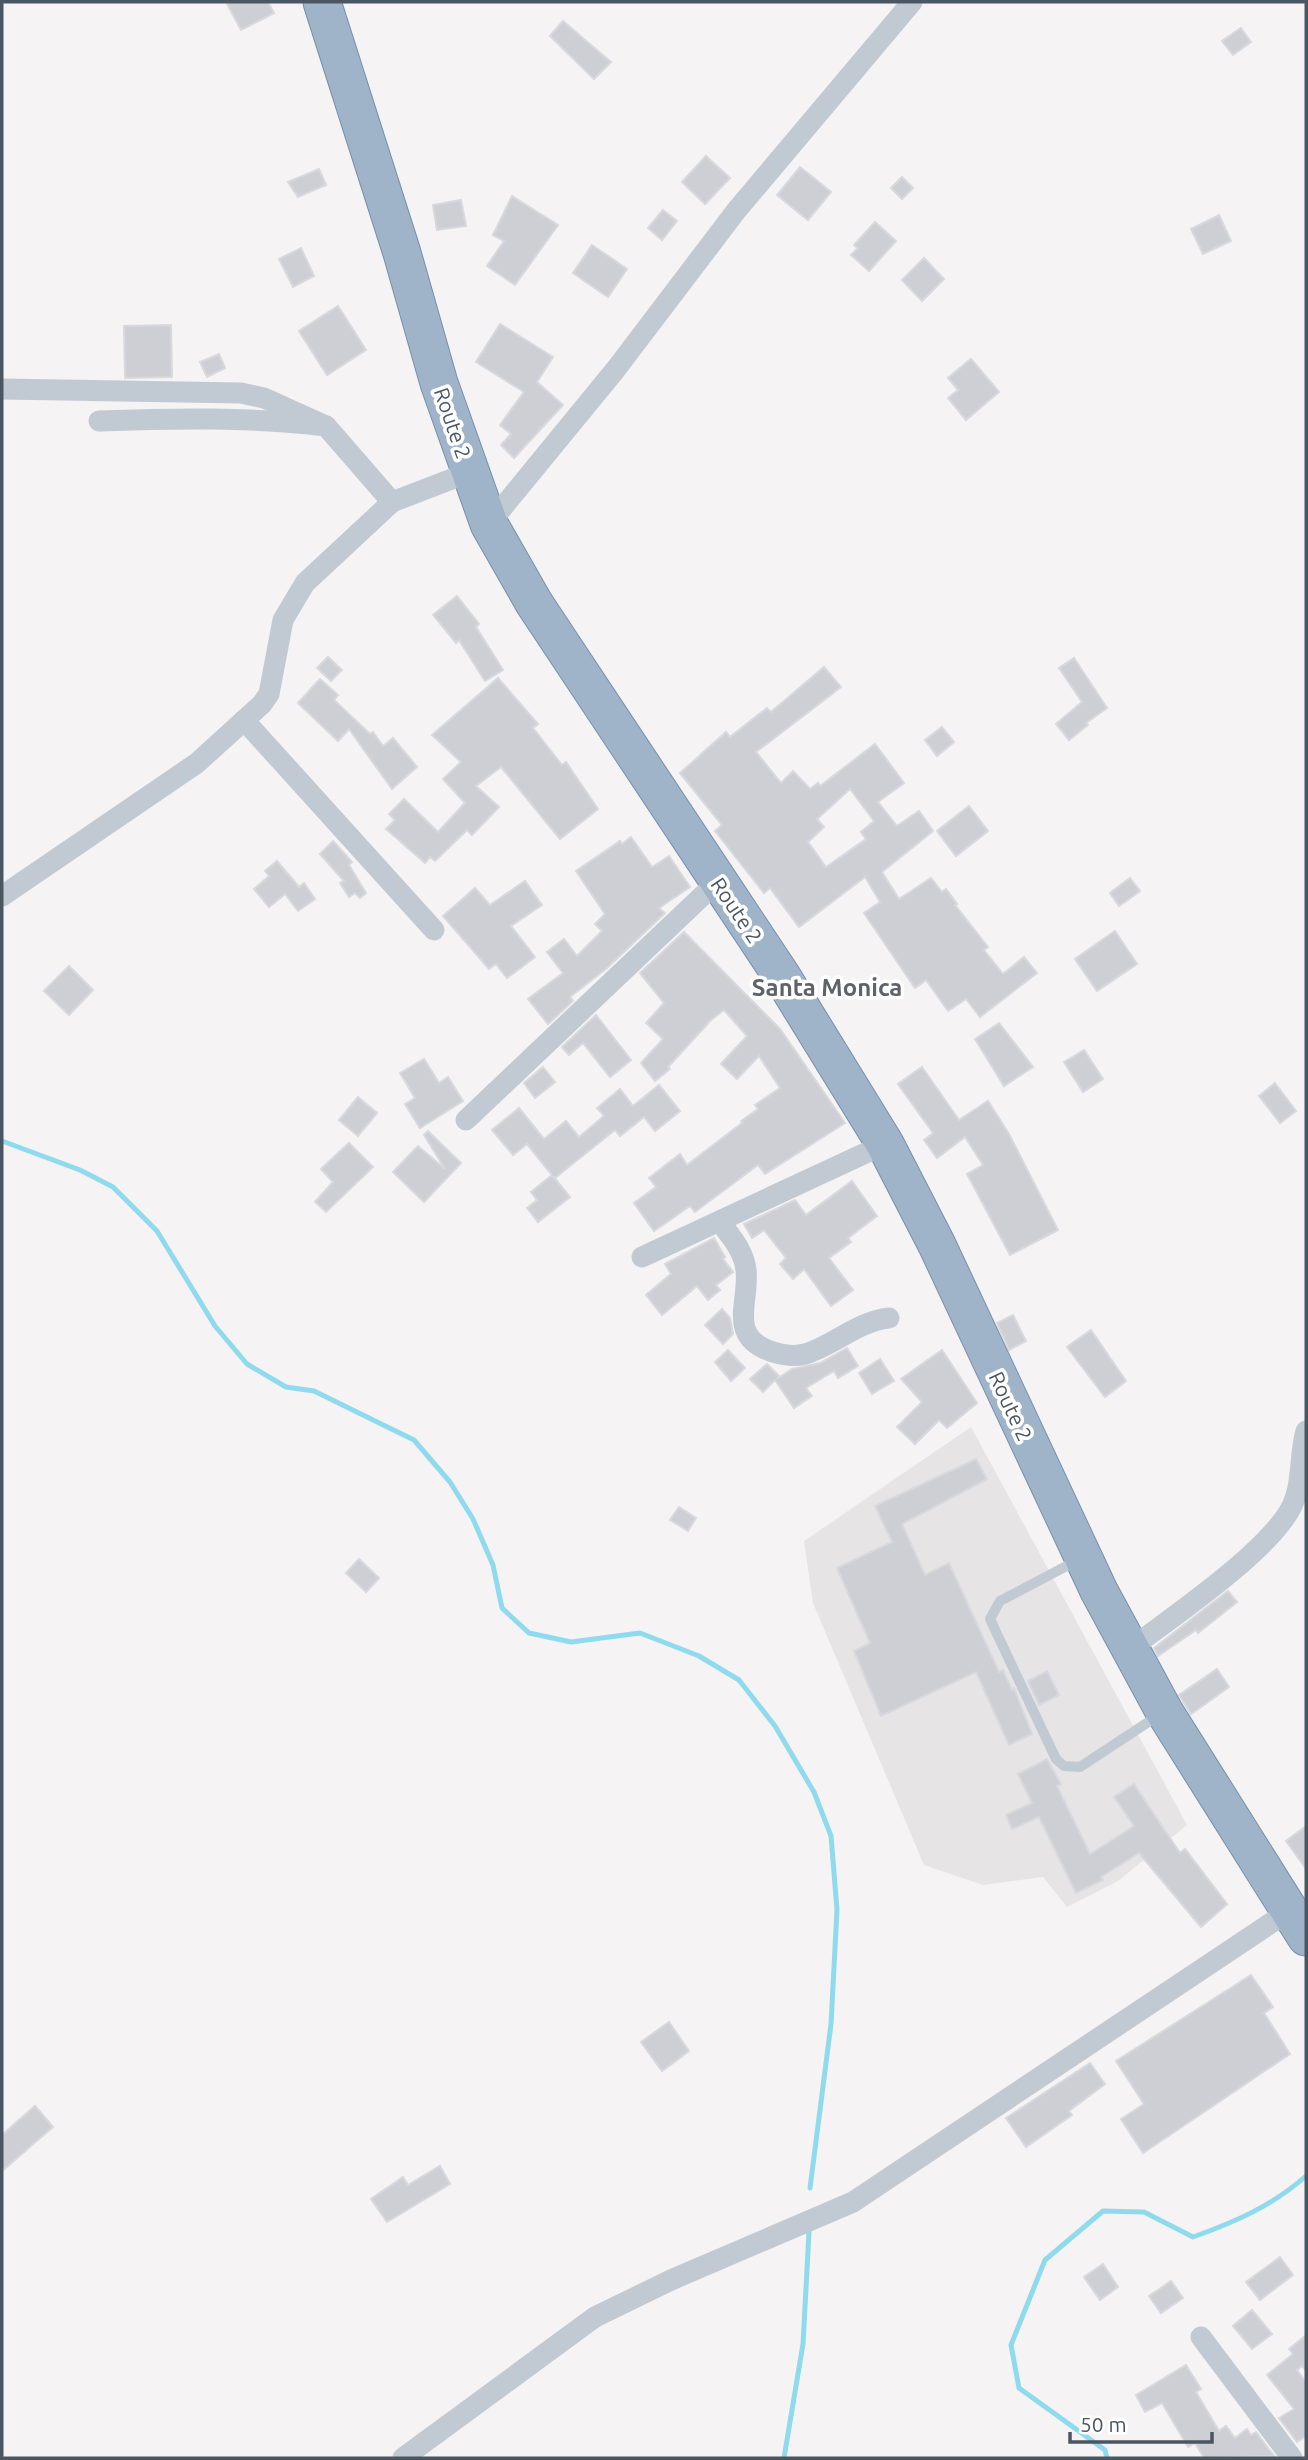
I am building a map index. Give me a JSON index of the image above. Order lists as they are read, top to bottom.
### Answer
{
  "streets": {
    "highway": ["Route 2"]
  },
  "districts": ["Santa Monica"],
  "scale_bar": "50 m"
}
